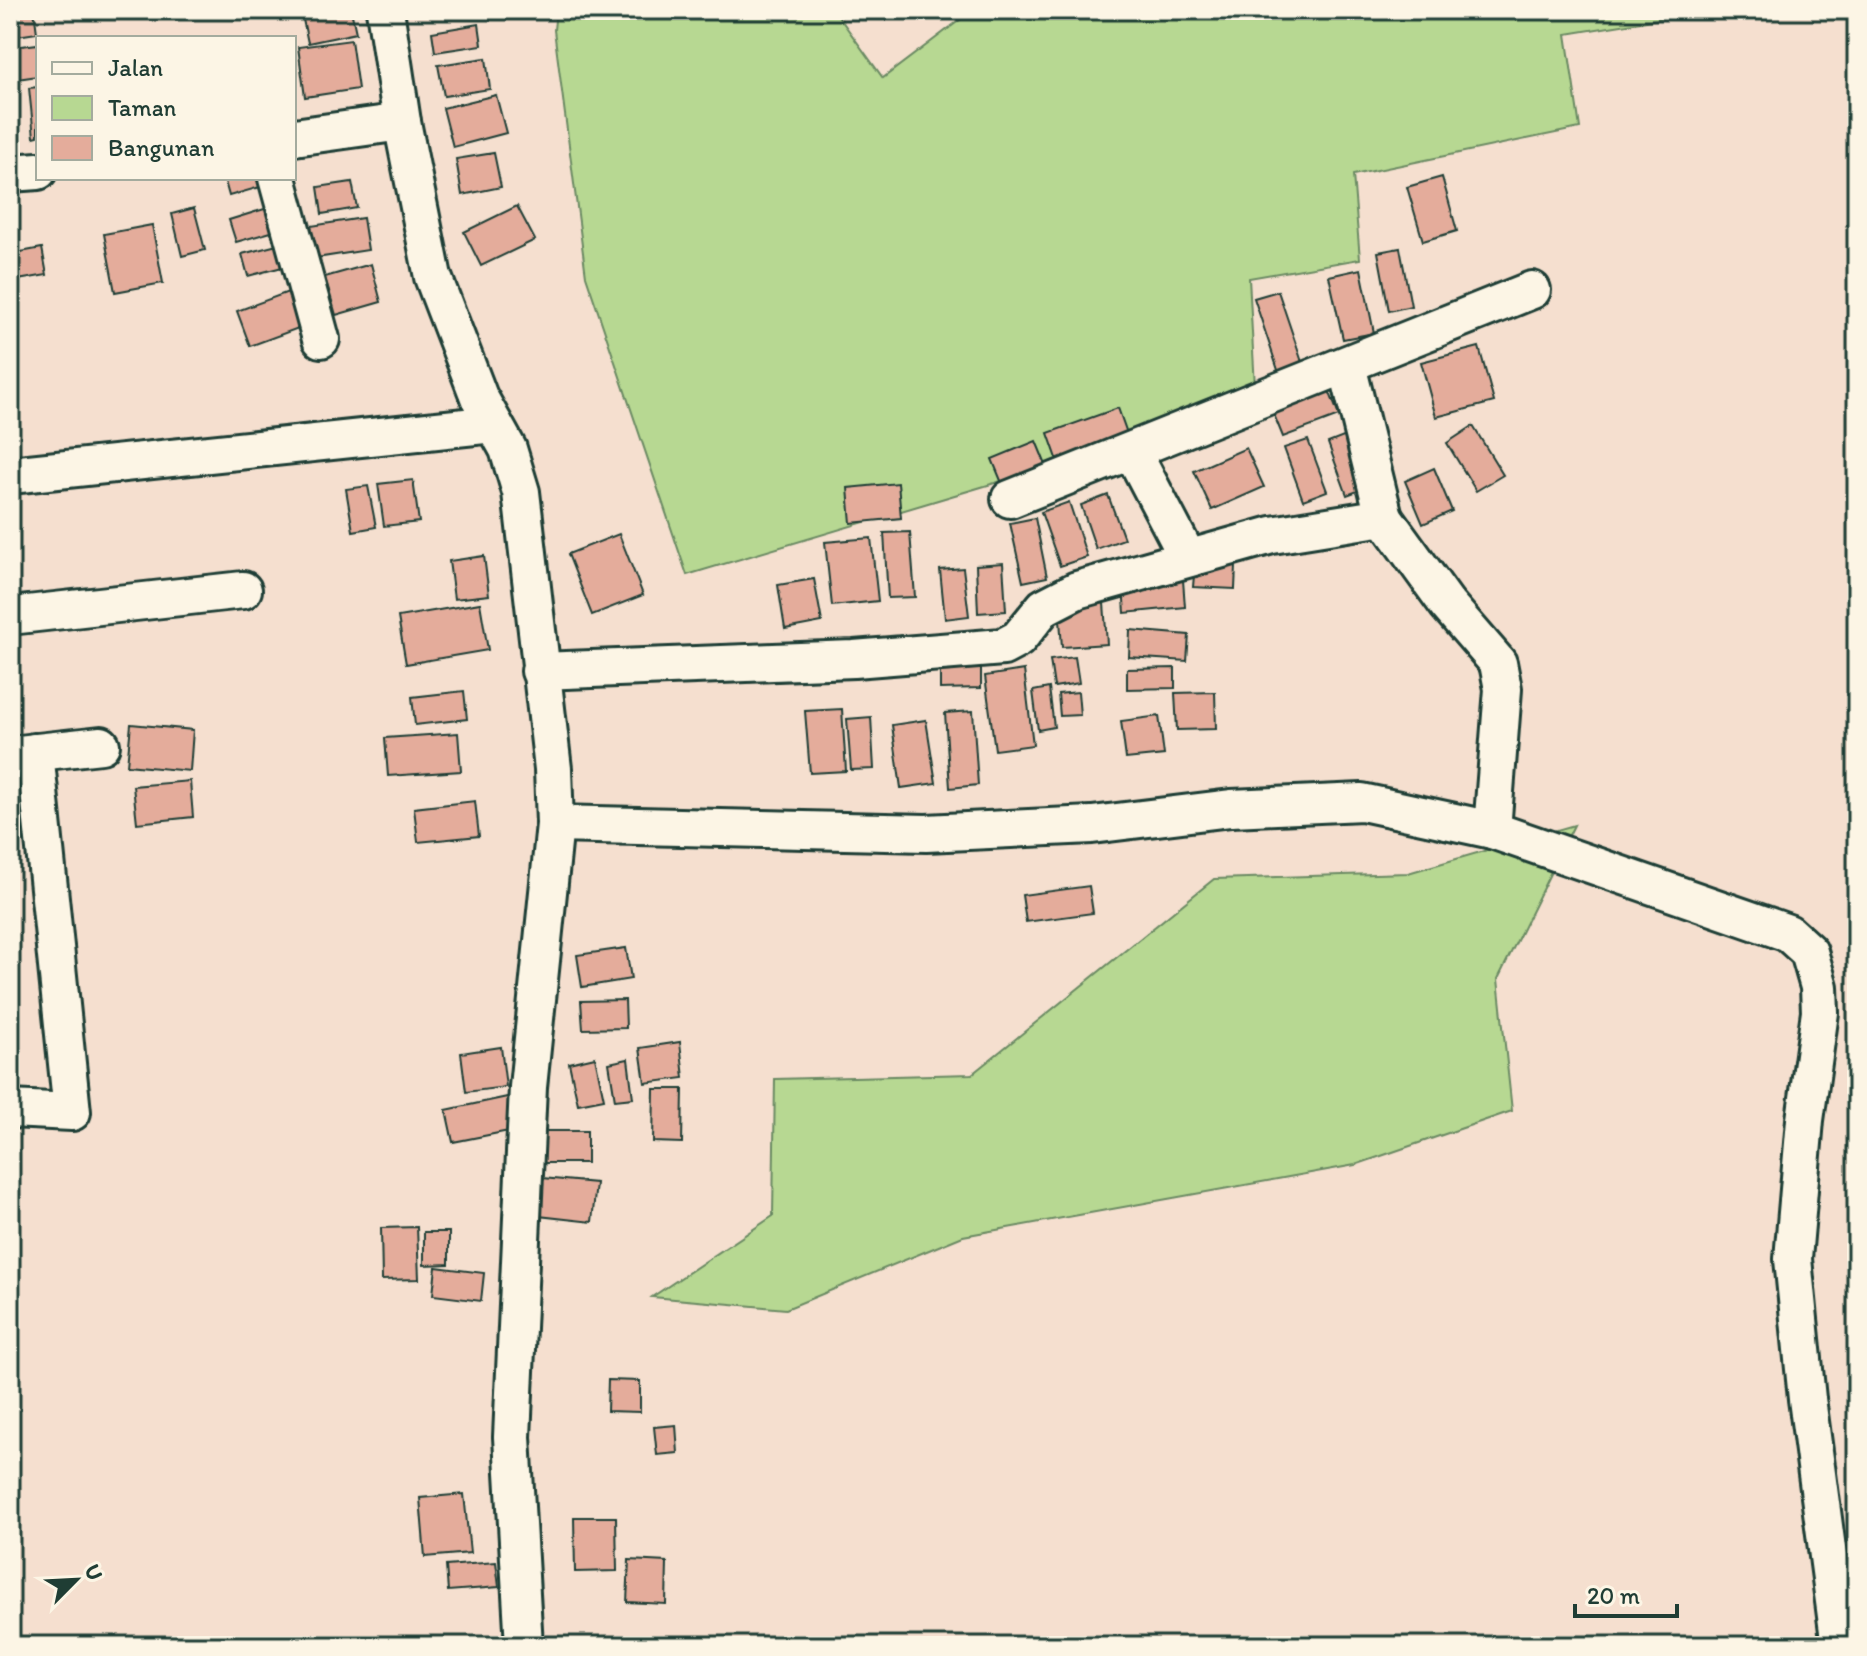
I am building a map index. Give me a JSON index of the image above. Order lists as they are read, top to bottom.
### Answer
{
  "legend": ["Jalan", "Taman", "Bangunan"],
  "scale_bar": "20 m",
  "north": "top right"
}
